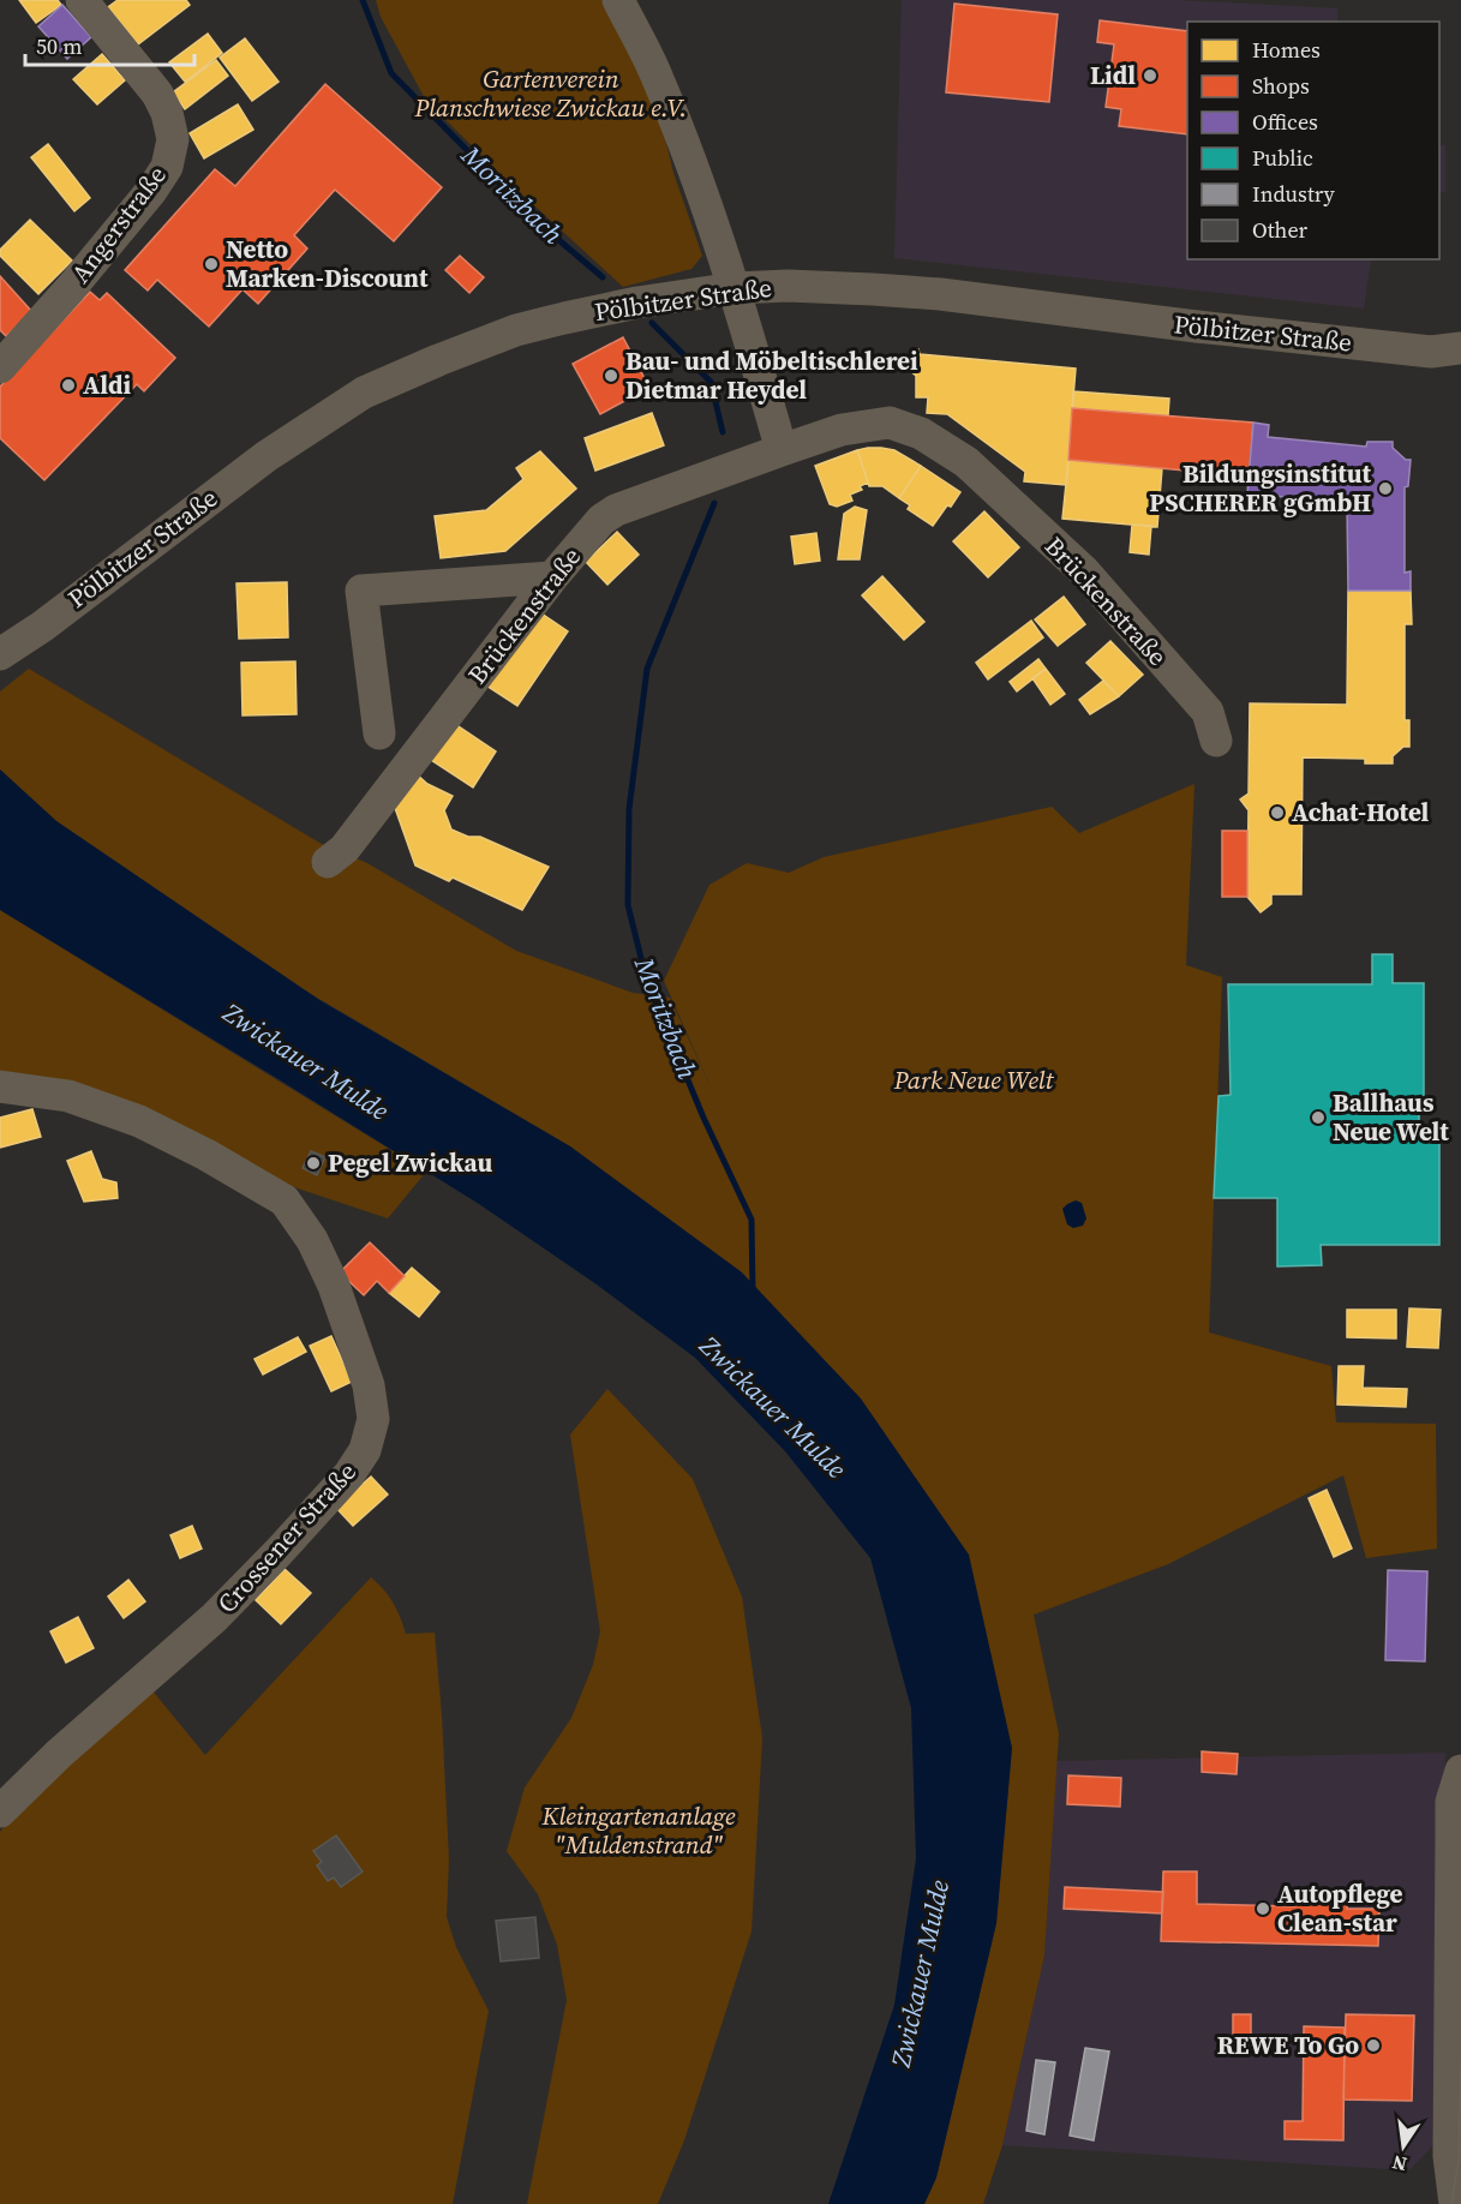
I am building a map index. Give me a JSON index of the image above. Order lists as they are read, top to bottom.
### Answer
{
  "streets": {
    "street": [
      "Angerstraße",
      "Pölbitzer Straße",
      "Brückenstraße",
      "Crossener Straße"
    ]
  },
  "water": ["Moritzbach", "Zwickauer Mulde"],
  "parks": ["Gartenverein Planschwiese Zwickau e.V.", "Park Neue Welt", "Kleingartenanlage \"Muldenstrand\""],
  "places": [
    "Lidl",
    "Netto Marken-Discount",
    "Bau- und Möbeltischlerei Dietmar Heydel",
    "Aldi",
    "Bildungsinstitut PSCHERER gGmbH",
    "Achat-Hotel",
    "Ballhaus Neue Welt",
    "Pegel Zwickau",
    "Autopflege Clean-star",
    "REWE To Go"
  ],
  "legend": [
    "Homes",
    "Shops",
    "Offices",
    "Public",
    "Industry",
    "Other"
  ],
  "scale_bar": "50 m",
  "north": "bottom"
}
